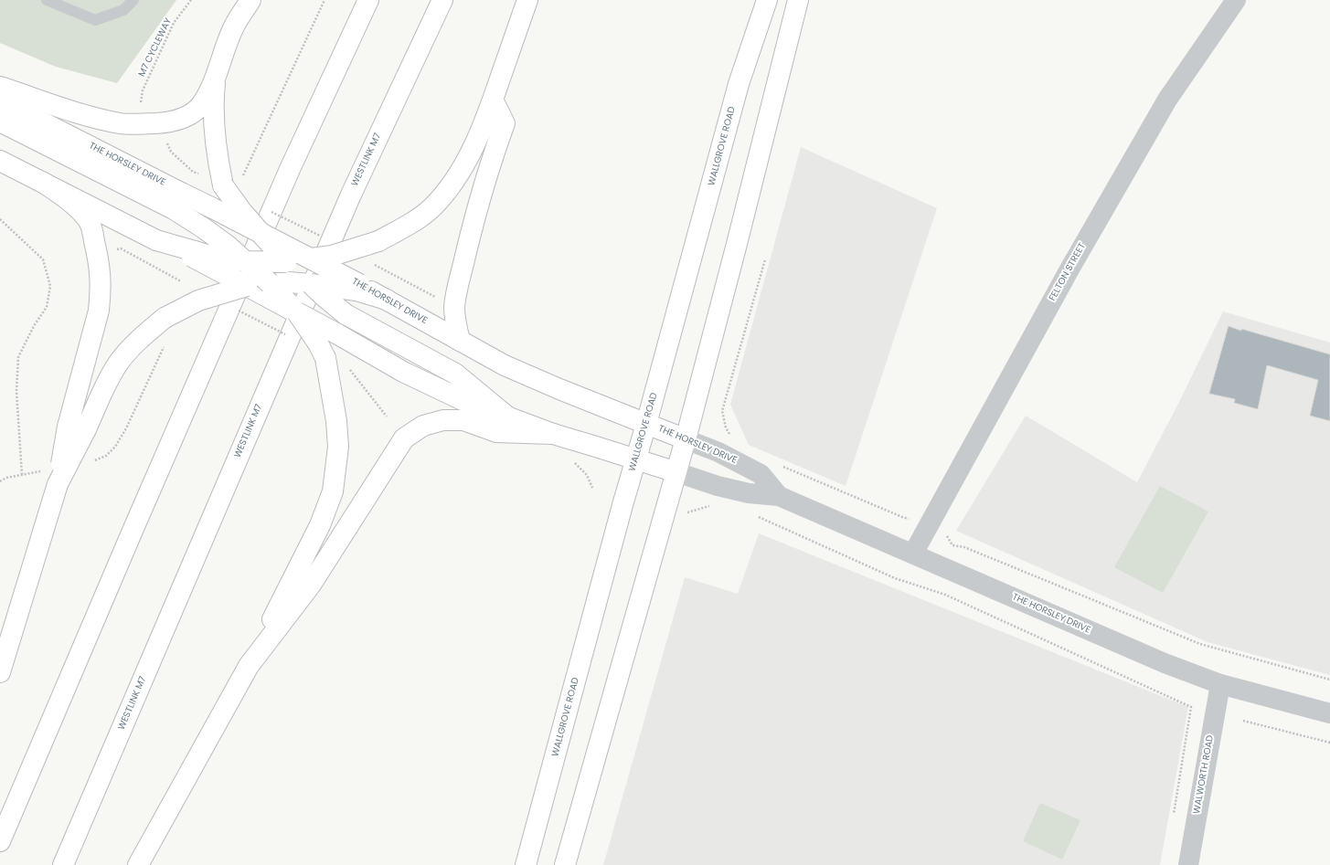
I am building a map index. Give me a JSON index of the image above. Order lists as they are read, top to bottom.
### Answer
{
  "streets": {
    "main road": ["WALLGROVE ROAD", "WESTLINK M7", "THE HORSLEY DRIVE"],
    "street": ["FELTON STREET", "WALWORTH ROAD"],
    "path": ["M7 CYCLEWAY"]
  },
  "crossings": [
    ["WALLGROVE ROAD", "THE HORSLEY DRIVE"],
    ["THE HORSLEY DRIVE", "FELTON STREET"],
    ["THE HORSLEY DRIVE", "WALWORTH ROAD"]
  ]
}
